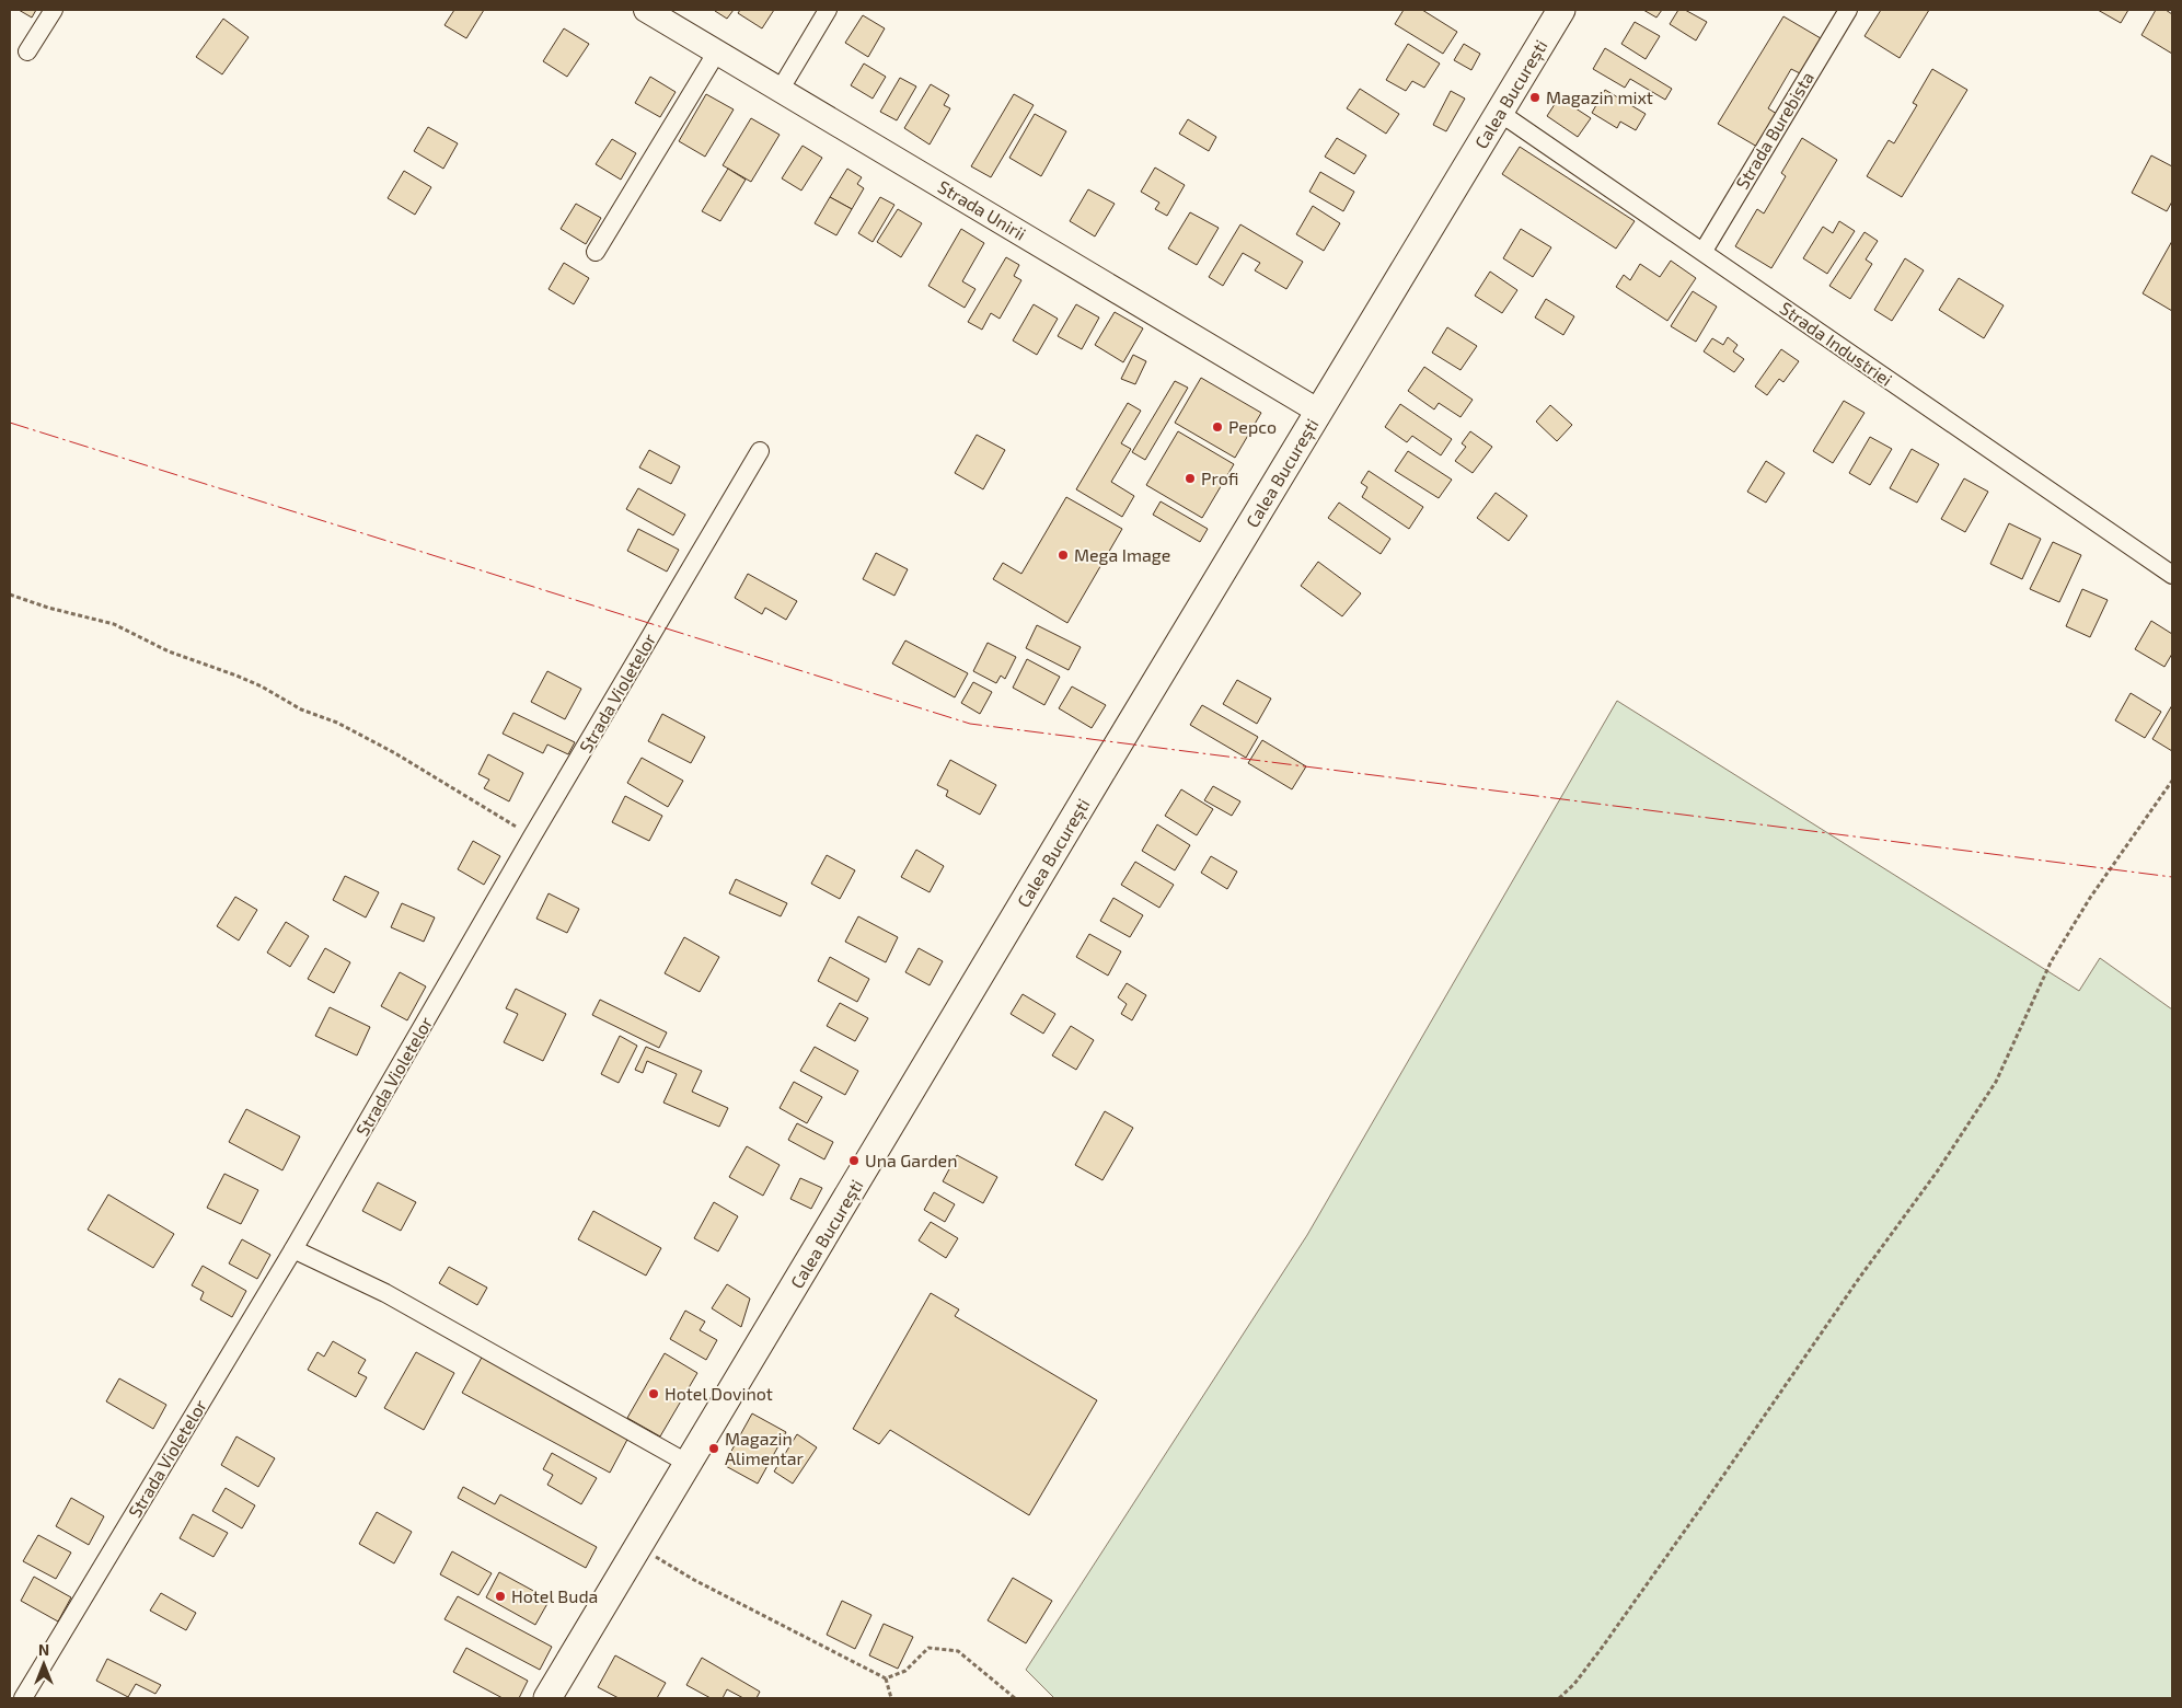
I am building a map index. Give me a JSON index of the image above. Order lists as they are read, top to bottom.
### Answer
{
  "streets": {
    "main road": ["Calea București", "Strada Unirii"],
    "street": ["Strada Burebista", "Strada Industriei", "Strada Violetelor"]
  },
  "crossings": [
    ["Calea București", "Strada Unirii"],
    ["Calea București", "Strada Industriei"],
    ["Strada Burebista", "Strada Industriei"]
  ],
  "places": [
    "Magazin mixt",
    "Pepco",
    "Profi",
    "Mega Image",
    "Una Garden",
    "Hotel Dovinot",
    "Magazin Alimentar",
    "Hotel Buda"
  ],
  "north": "top"
}
